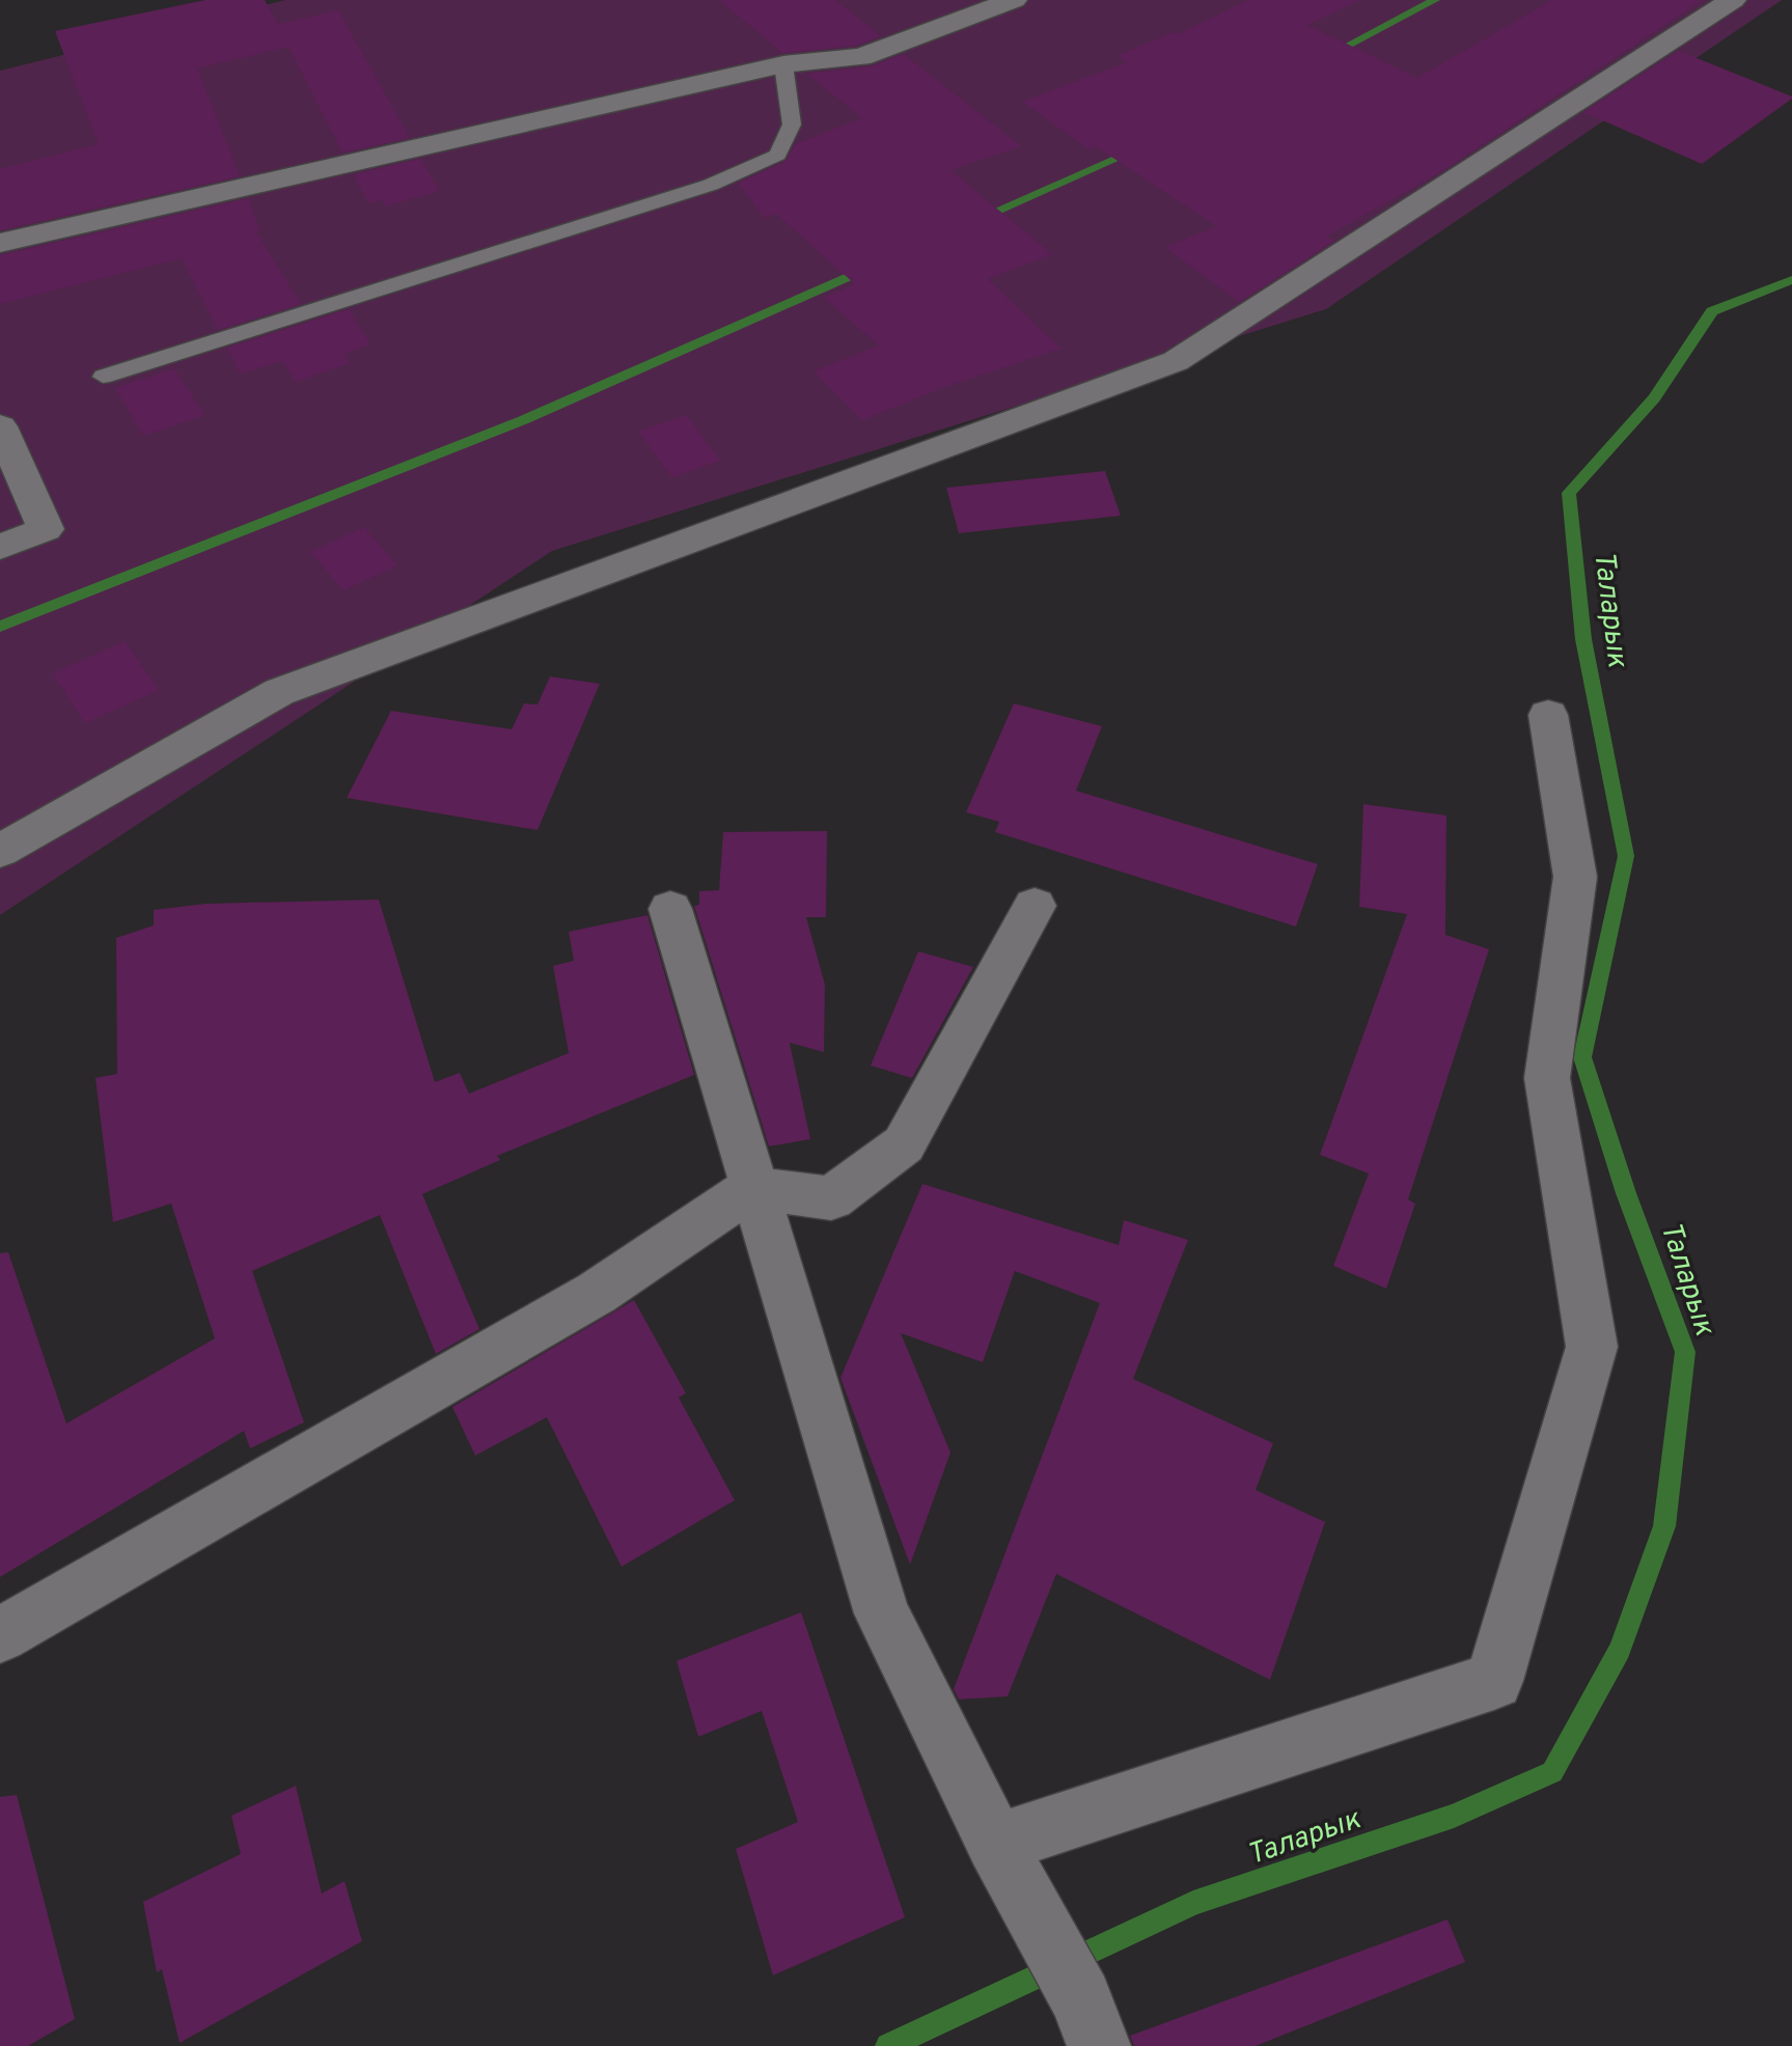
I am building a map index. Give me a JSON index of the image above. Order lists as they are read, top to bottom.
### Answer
{
  "water": ["Таларык"]
}
